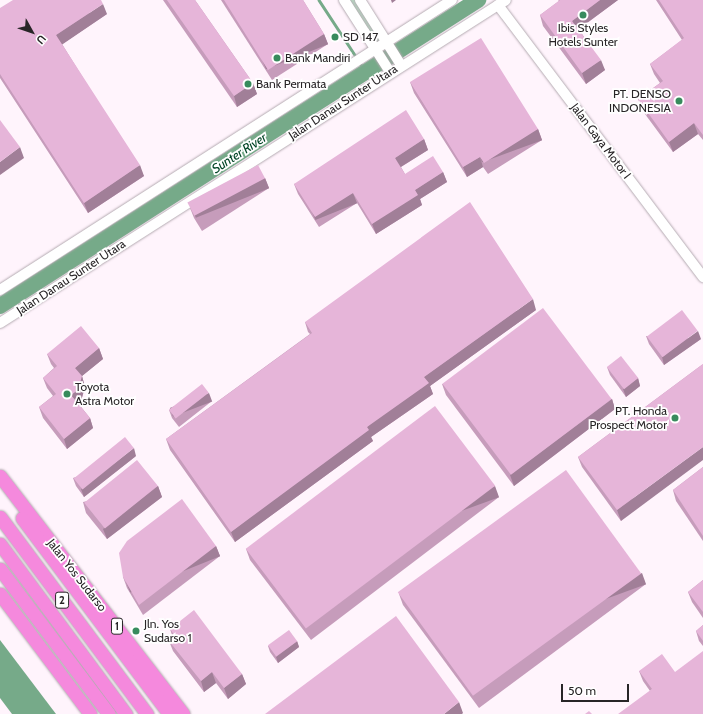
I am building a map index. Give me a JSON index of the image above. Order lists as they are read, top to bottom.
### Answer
{
  "streets": {
    "highway": ["Jalan Yos Sudarso", "2", "1"],
    "main road": ["Jalan Danau Sunter Utara", "Jalan Gaya Motor I"]
  },
  "crossings": [
    ["Jalan Danau Sunter Utara", "Jalan Gaya Motor I"]
  ],
  "water": ["Sunter River"],
  "places": [
    "Ibis Styles Hotels Sunter",
    "SD 147",
    "Bank Mandiri",
    "Bank Permata",
    "PT. DENSO INDONESIA",
    "Toyota Astra Motor",
    "PT. Honda Prospect Motor",
    "Jln. Yos Sudarso 1"
  ],
  "scale_bar": "50 m",
  "north": "bottom right"
}
